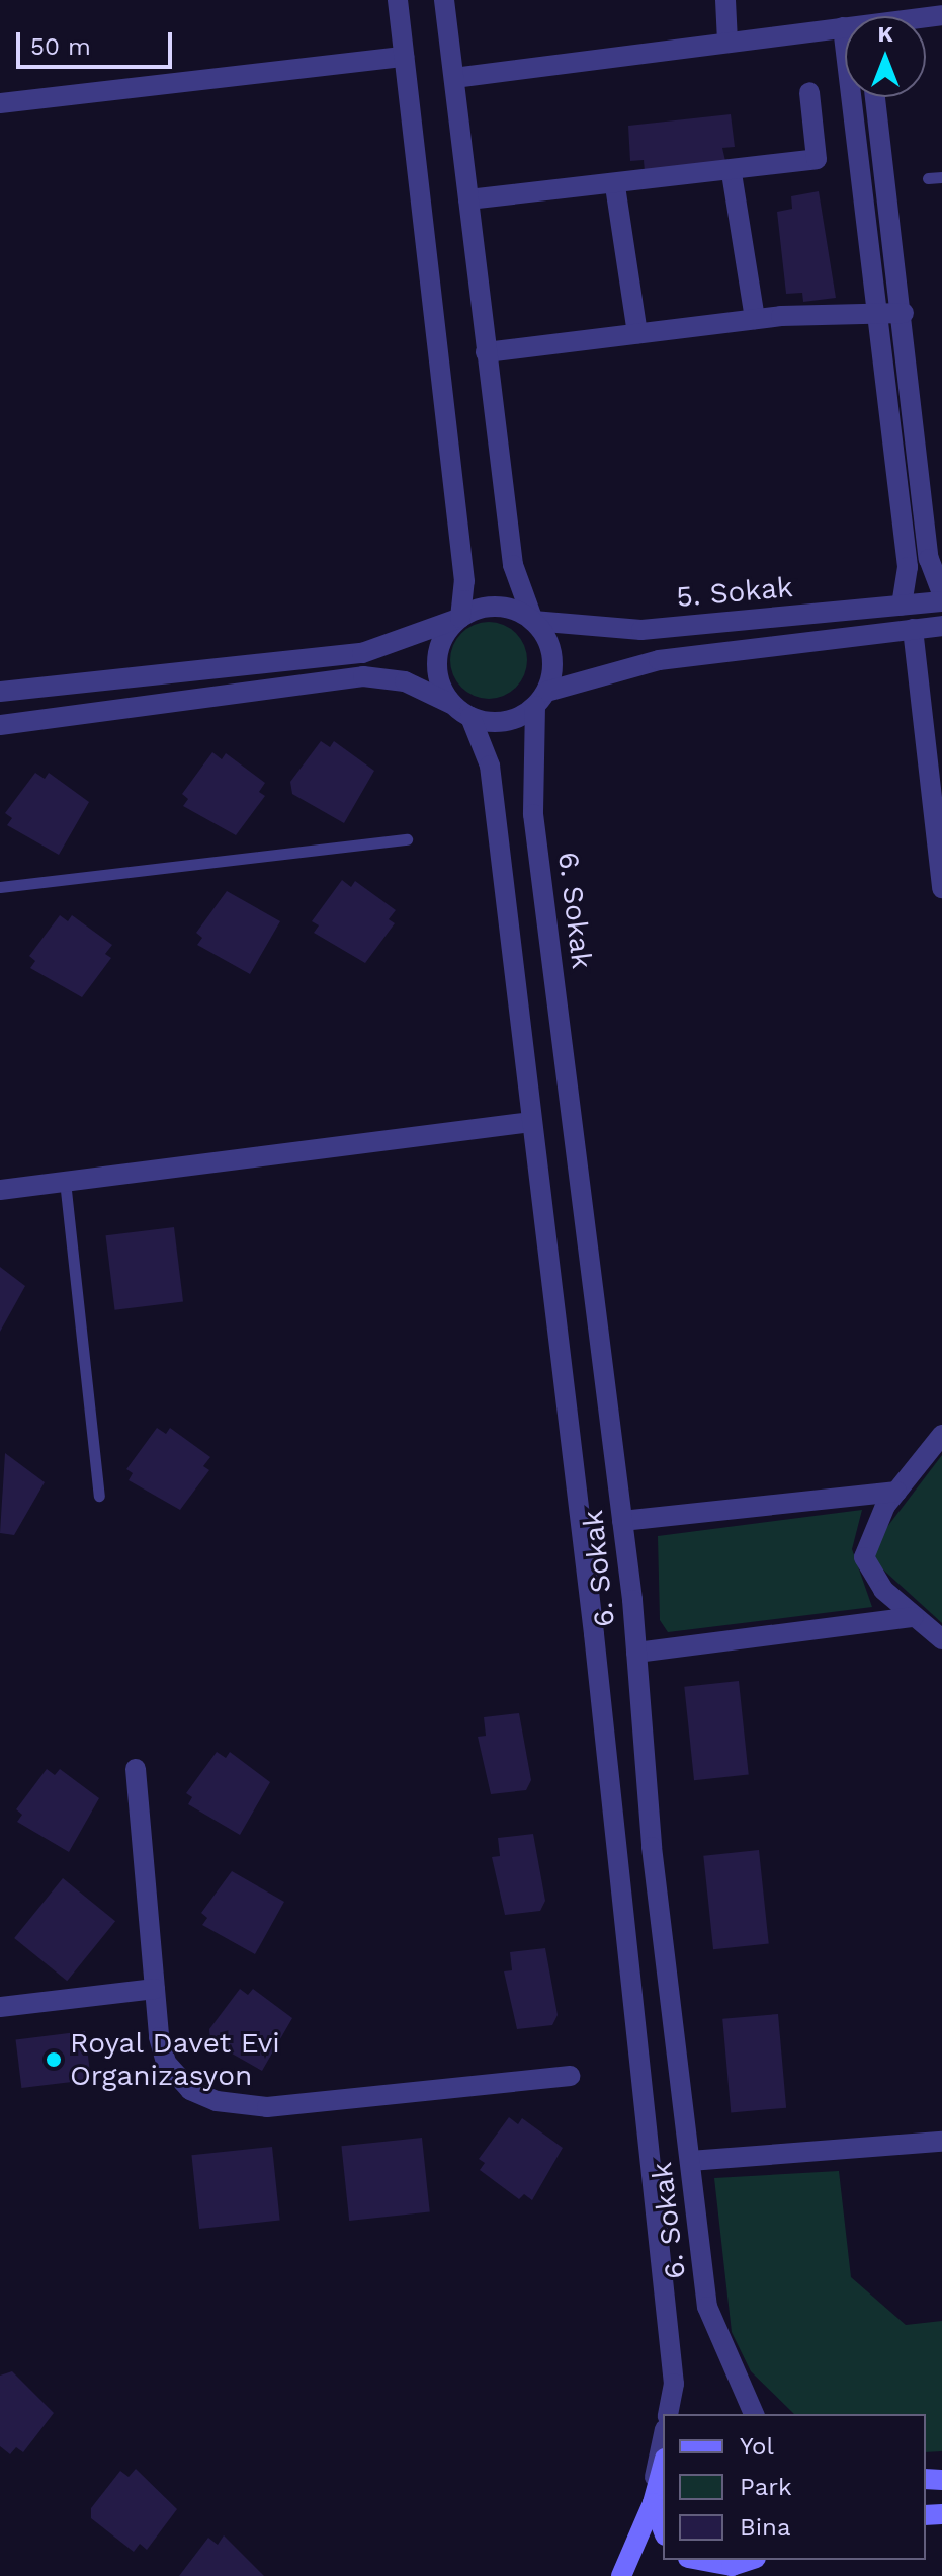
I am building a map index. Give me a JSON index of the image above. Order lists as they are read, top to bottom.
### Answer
{
  "streets": {
    "street": ["5. Sokak", "6. Sokak"]
  },
  "crossings": [
    ["5. Sokak", "6. Sokak"]
  ],
  "places": ["Royal Davet Evi Organizasyon"],
  "legend": ["Yol", "Park", "Bina"],
  "scale_bar": "50 m",
  "north": "top"
}
